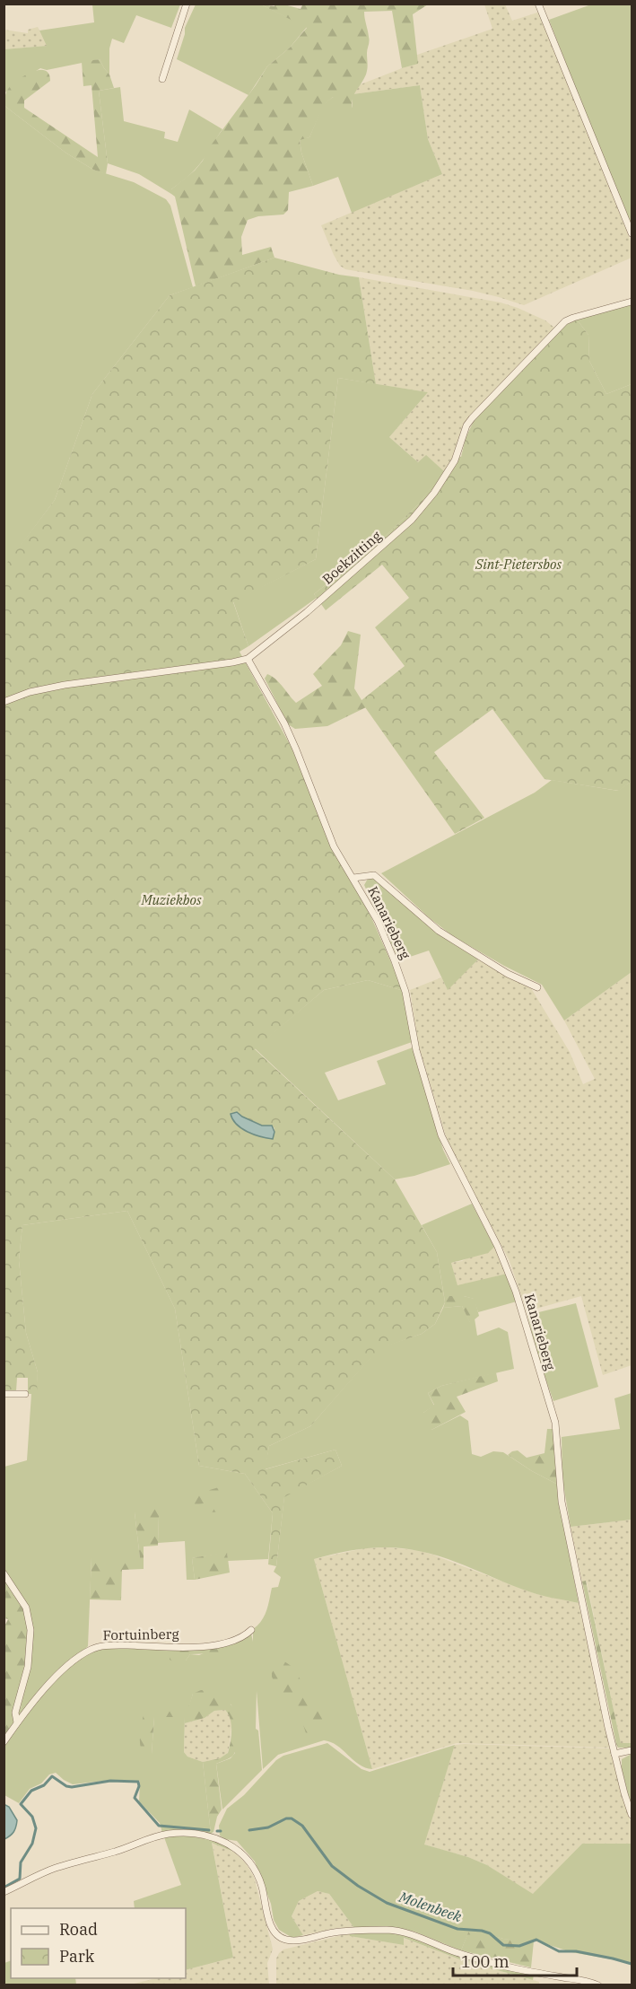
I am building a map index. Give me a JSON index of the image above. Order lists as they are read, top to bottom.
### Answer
{
  "streets": {
    "street": ["Boekzitting", "Kanarieberg", "Fortuinberg"]
  },
  "crossings": [
    ["Boekzitting", "Kanarieberg"]
  ],
  "water": ["Molenbeek"],
  "parks": ["Sint-Pietersbos", "Muziekbos"],
  "legend": ["Road", "Park"],
  "scale_bar": "100 m"
}
